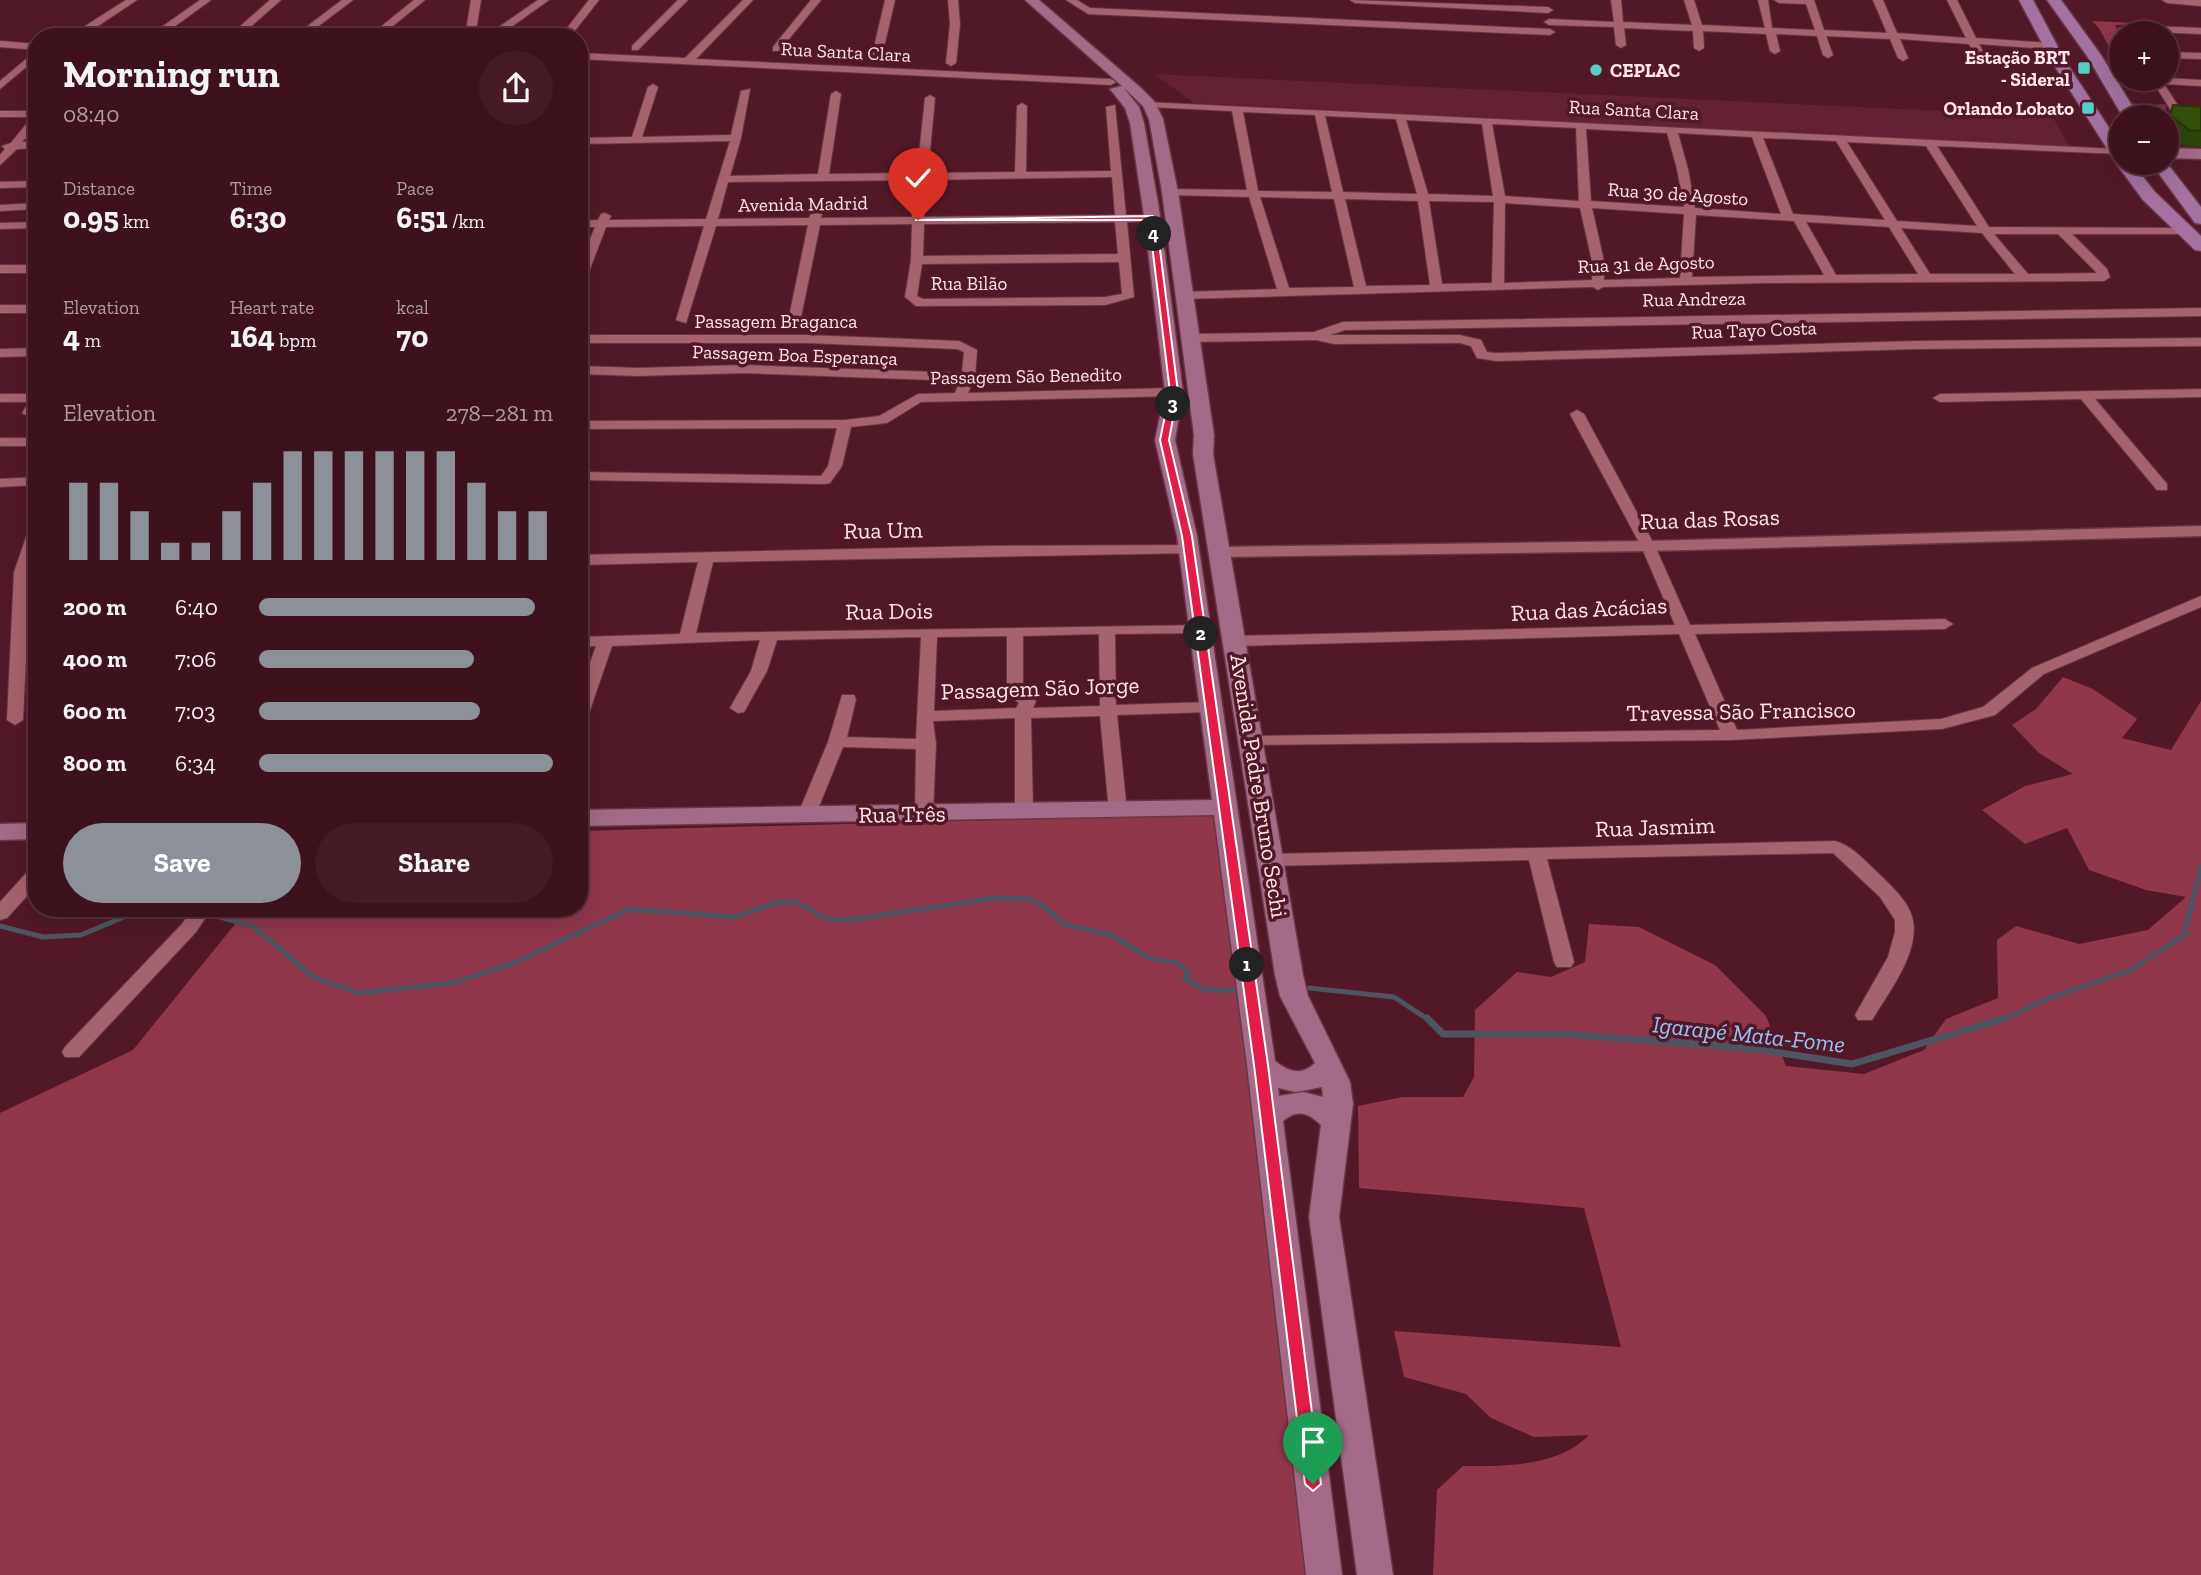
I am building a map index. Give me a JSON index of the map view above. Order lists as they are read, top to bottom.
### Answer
{
  "streets": {
    "main road": ["Avenida Padre Bruno Sechi", "Rua Três"],
    "street": [
      "Rua Santa Clara",
      "Rua 30 de Agosto",
      "Avenida Madrid",
      "Rua 31 de Agosto",
      "Rua Bilão",
      "Rua Andreza",
      "Passagem Braganca",
      "Rua Tayo Costa",
      "Passagem Boa Esperança",
      "Passagem São Benedito",
      "Rua das Rosas",
      "Rua Um",
      "Rua das Acácias",
      "Rua Dois",
      "Passagem São Jorge",
      "Travessa São Francisco",
      "Rua Jasmim"
    ]
  },
  "crossings": [
    ["Rua Santa Clara", "Avenida Padre Bruno Sechi"],
    ["Rua 30 de Agosto", "Rua 31 de Agosto"],
    ["Rua 30 de Agosto", "Avenida Padre Bruno Sechi"],
    ["Avenida Madrid", "Rua Bilão"],
    ["Avenida Madrid", "Avenida Padre Bruno Sechi"],
    ["Rua 31 de Agosto", "Avenida Padre Bruno Sechi"],
    ["Rua Andreza", "Rua Tayo Costa"],
    ["Rua Andreza", "Avenida Padre Bruno Sechi"],
    ["Passagem Braganca", "Passagem Boa Esperança"],
    ["Passagem São Benedito", "Avenida Padre Bruno Sechi"],
    ["Rua das Rosas", "Avenida Padre Bruno Sechi"],
    ["Rua Um", "Avenida Padre Bruno Sechi"],
    ["Rua das Acácias", "Avenida Padre Bruno Sechi"],
    ["Rua Dois", "Avenida Padre Bruno Sechi"],
    ["Passagem São Jorge", "Avenida Padre Bruno Sechi"],
    ["Passagem São Jorge", "Rua Três"],
    ["Travessa São Francisco", "Avenida Padre Bruno Sechi"],
    ["Avenida Padre Bruno Sechi", "Rua Três"],
    ["Avenida Padre Bruno Sechi", "Rua Jasmim"]
  ],
  "water": ["Igarapé Mata-Fome"],
  "places": {
    "transit": ["Estação BRT - Sideral", "Orlando Lobato"],
    "other": ["CEPLAC"]
  },
  "page": {
    "map_buttons": ["+", "−"],
    "heading": ["Morning run", "08:40"],
    "stats": [
      ["Distance", "0.95 km"],
      ["Time", "6:30"],
      ["Pace", "6:51 /km"],
      ["Elevation", "4 m"],
      ["Heart rate", "164 bpm"],
      ["kcal", "70"]
    ],
    "pins": [
      "4",
      "3",
      "2",
      "1"
    ],
    "chart": ["Elevation", "278–281 m"],
    "list": [
      {
        "name": "200 m",
        "note": "6:40"
      },
      {
        "name": "400 m",
        "note": "7:06"
      },
      {
        "name": "600 m",
        "note": "7:03"
      },
      {
        "name": "800 m",
        "note": "6:34"
      }
    ],
    "buttons": ["Save", "Share"]
  }
}
